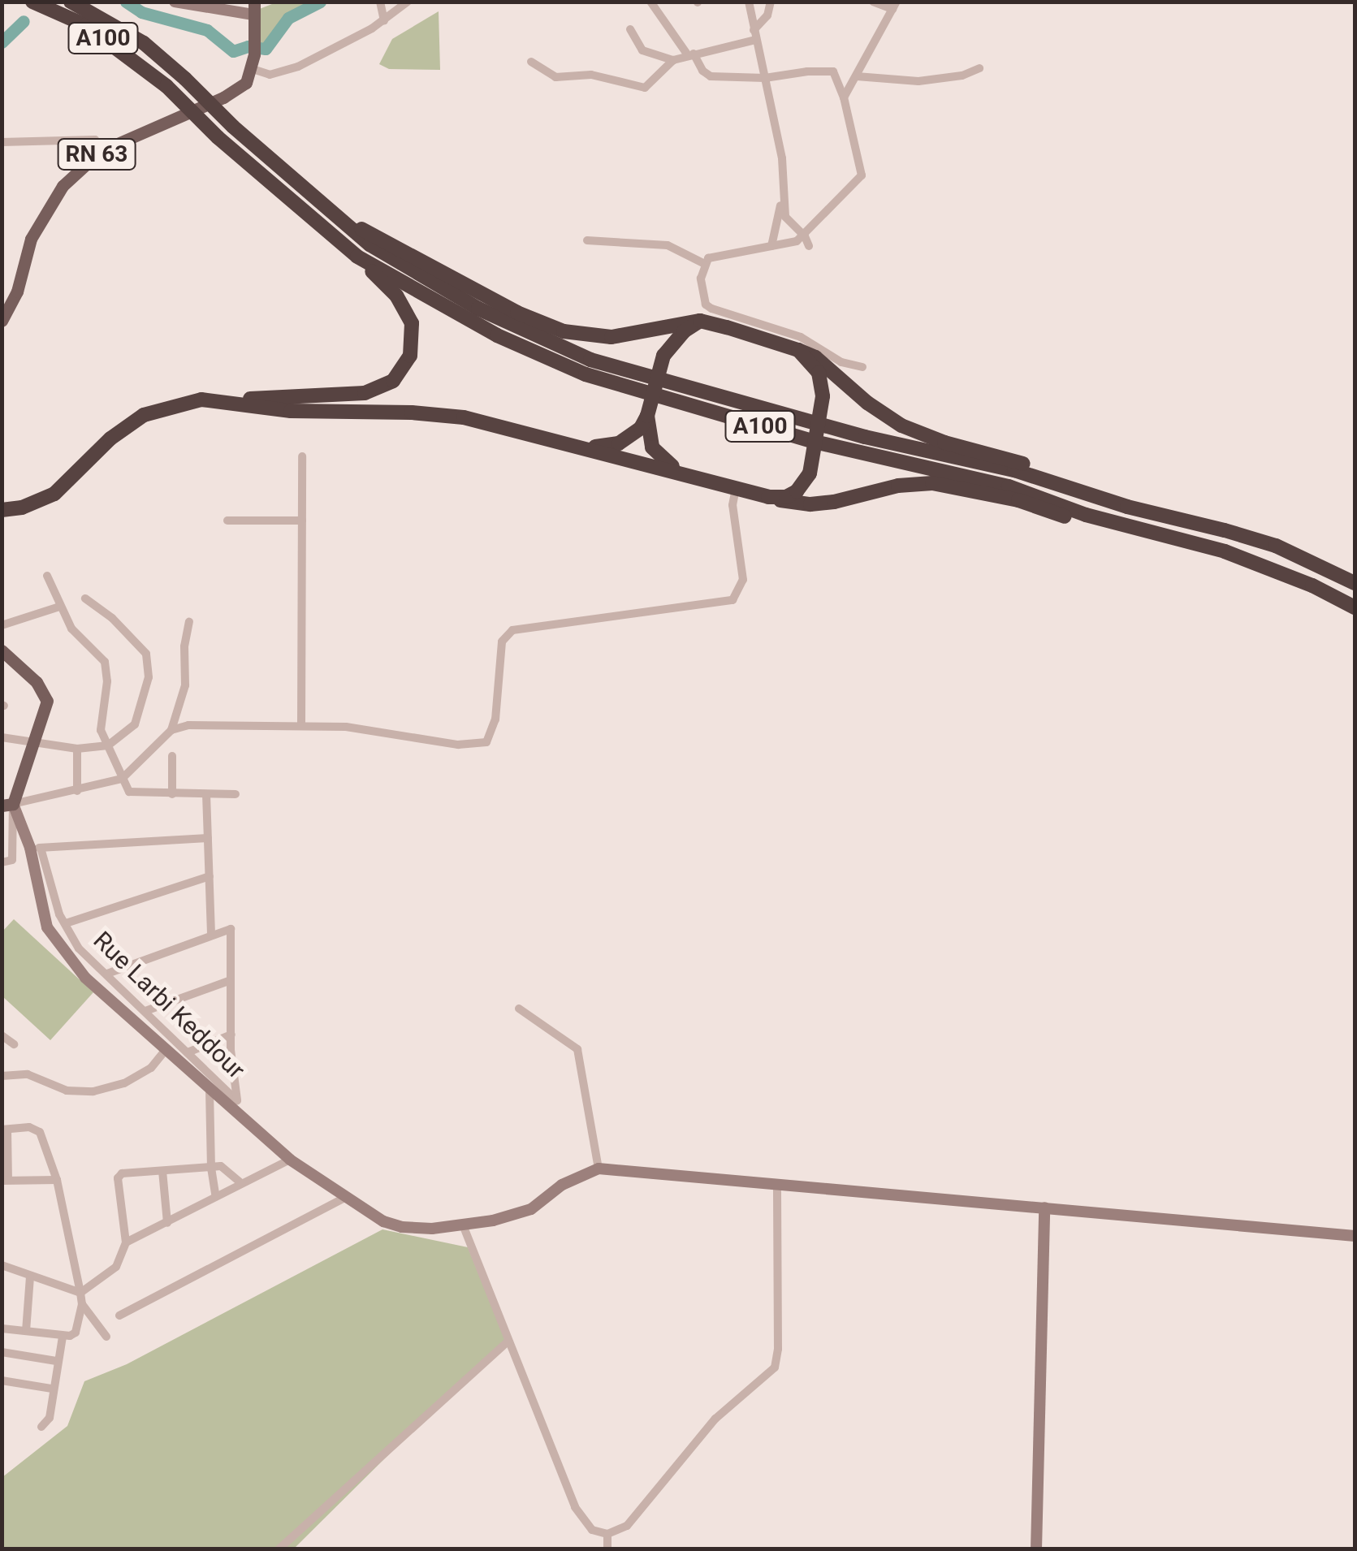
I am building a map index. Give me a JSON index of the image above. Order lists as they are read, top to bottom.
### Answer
{
  "streets": {
    "highway": ["A100"],
    "main road": ["RN 63"],
    "street": ["Rue Larbi Keddour"]
  }
}
